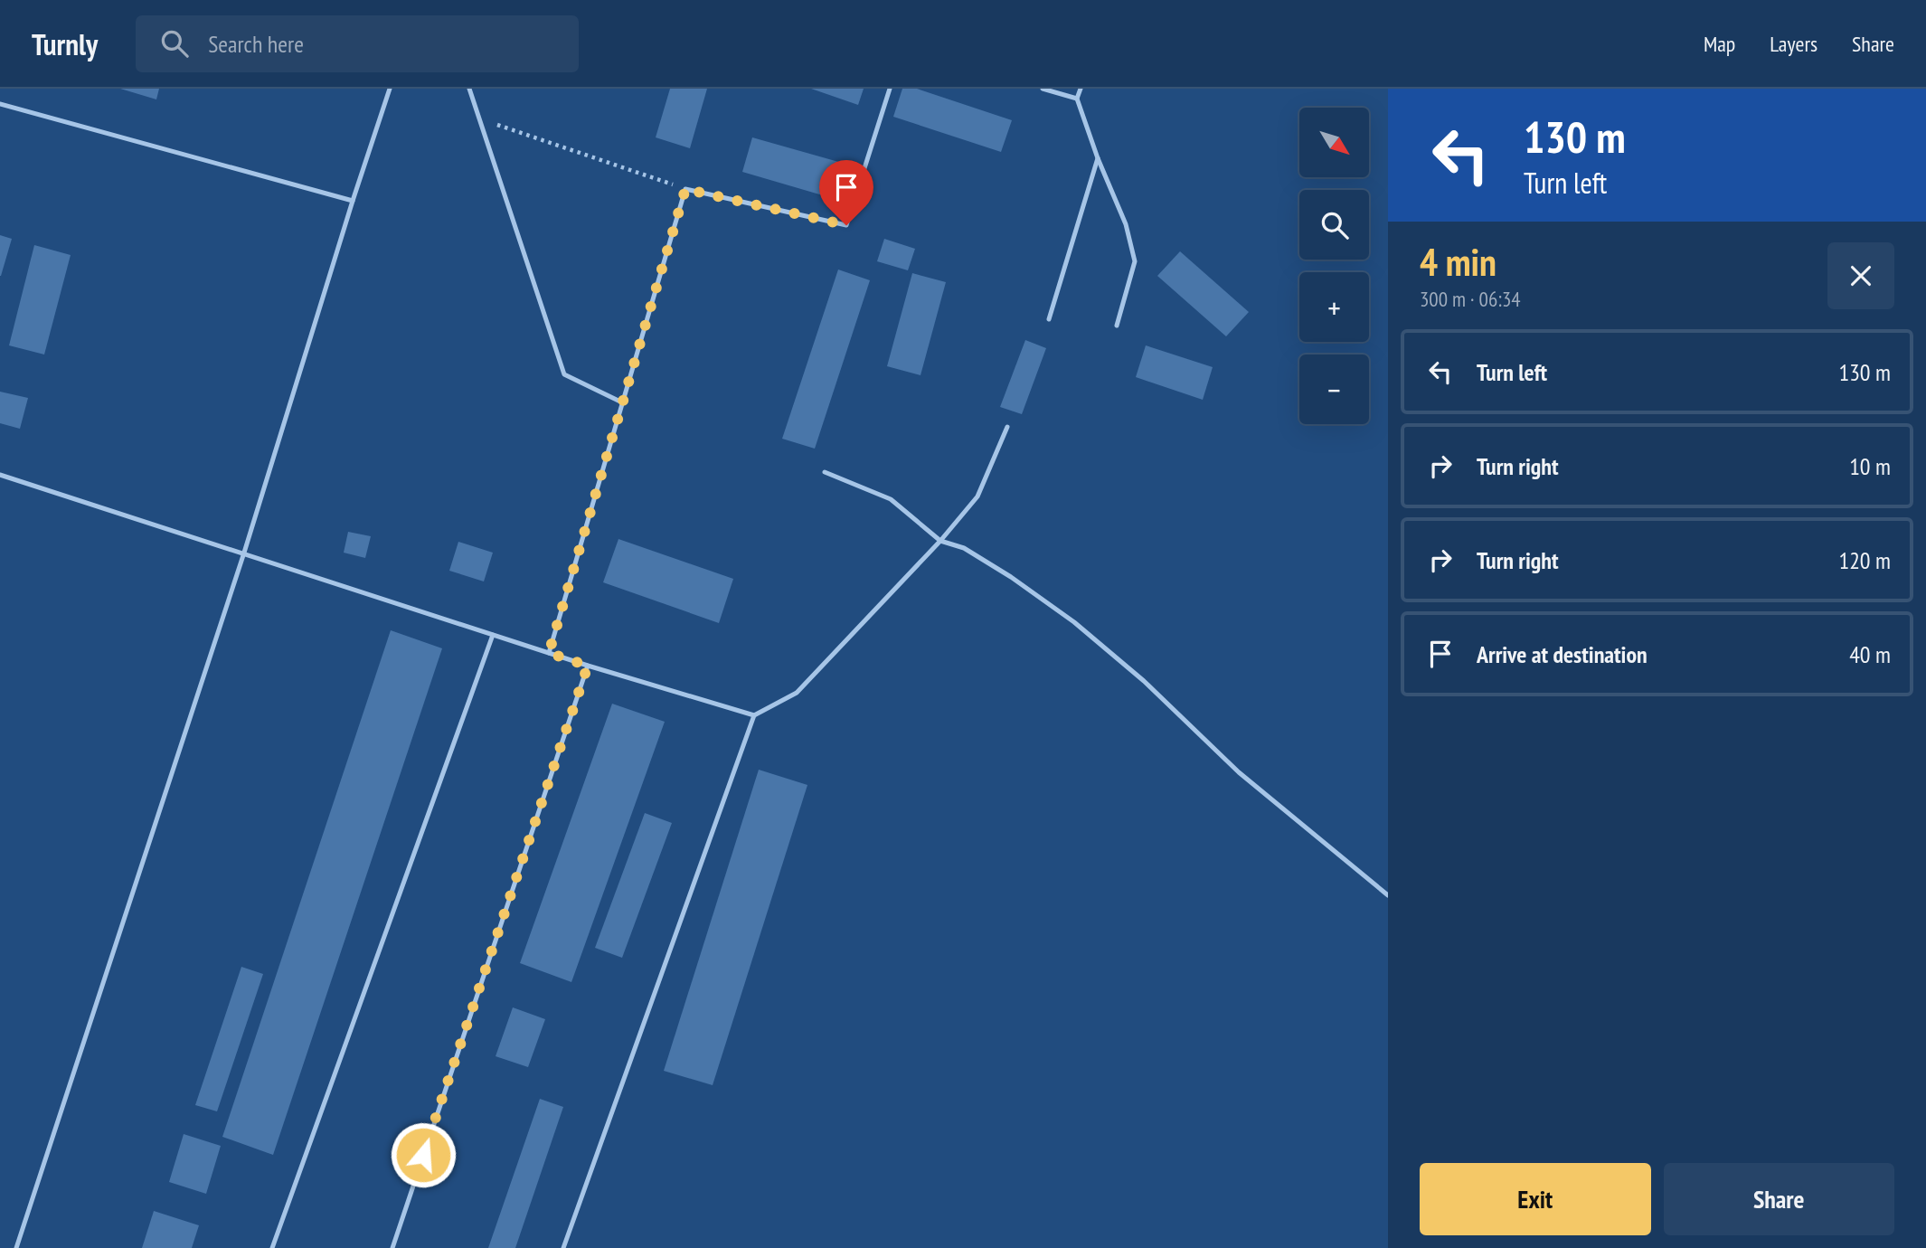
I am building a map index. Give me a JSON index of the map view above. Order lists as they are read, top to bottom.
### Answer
{
  "north": "bottom right",
  "page": {
    "header": "Turnly",
    "search": "Search here",
    "nav": ["Map", "Layers", "Share"],
    "turn": ["130 m", "Turn left"],
    "map_buttons": ["+", "−"],
    "heading": ["4 min", "300 m · 06:34"],
    "list": [
      {
        "name": "Turn left",
        "value": "130 m"
      },
      {
        "name": "Turn right",
        "value": "10 m"
      },
      {
        "name": "Turn right",
        "value": "120 m"
      },
      {
        "name": "Arrive at destination",
        "value": "40 m"
      }
    ],
    "buttons": ["Exit", "Share"]
  }
}
